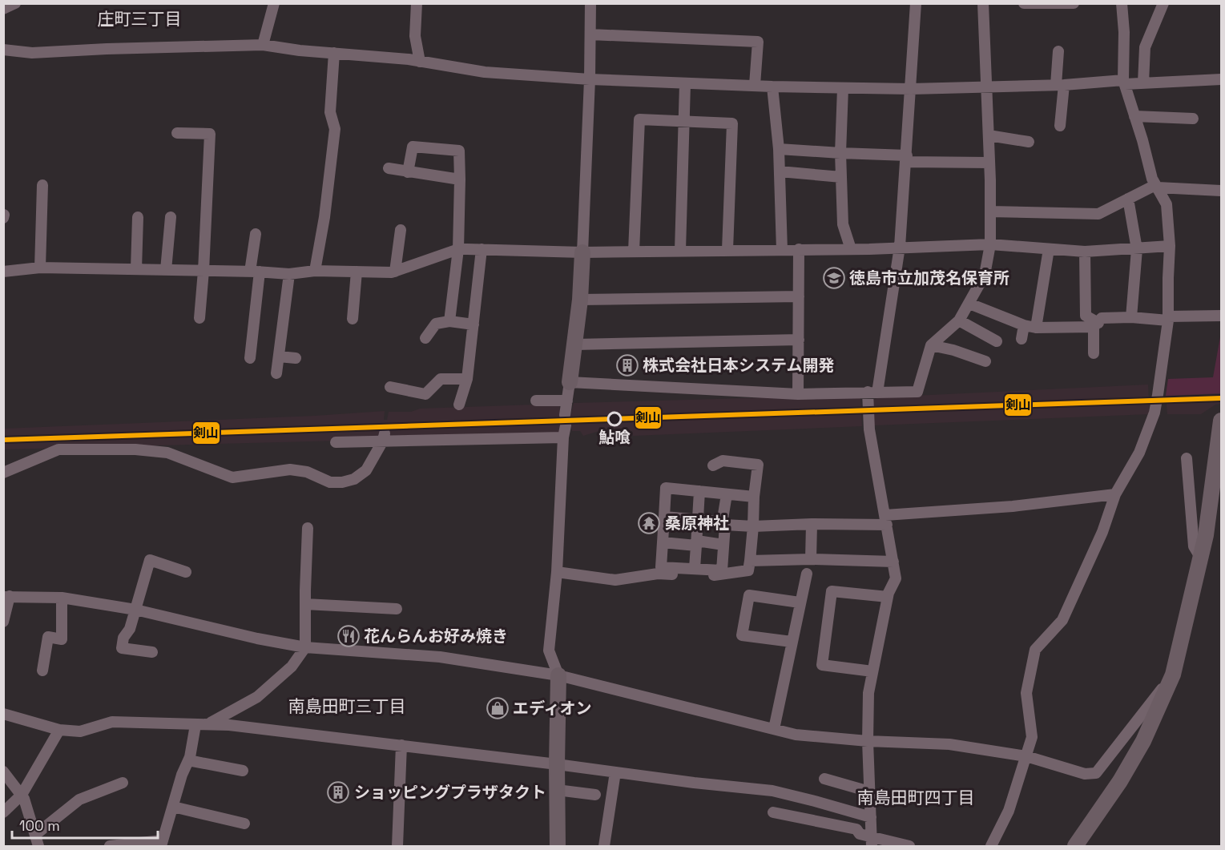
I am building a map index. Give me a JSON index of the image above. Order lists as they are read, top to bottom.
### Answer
{
  "districts": ["庄町三丁目", "南島田町三丁目", "南島田町四丁目"],
  "places": {
    "school or university": ["徳島市立加茂名保育所"],
    "building": ["株式会社日本システム開発", "ショッピングプラザタクト"],
    "other": ["鮎喰"],
    "temple": ["桑原神社"],
    "restaurant": ["花んらんお好み焼き"],
    "shop": ["エディオン"]
  },
  "lines": ["transit line 剣山"],
  "scale_bar": "100 m"
}
